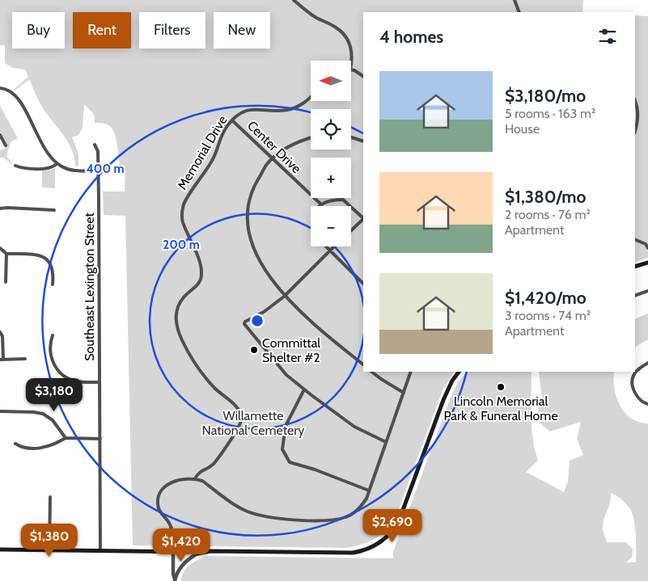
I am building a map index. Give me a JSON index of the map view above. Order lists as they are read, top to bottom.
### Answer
{
  "streets": {
    "street": ["Center Drive", "Memorial Drive", "Southeast Lexington Street"]
  },
  "crossings": [
    ["Center Drive", "Memorial Drive"]
  ],
  "parks": ["Willamette National Cemetery"],
  "places": ["Committal Shelter #2", "Lincoln Memorial Park & Funeral Home"],
  "north": "left",
  "page": {
    "chip": [
      "Buy",
      "Rent",
      "Filters",
      "New"
    ],
    "heading": "4 homes",
    "map_buttons": ["+", "−"],
    "list": [
      {
        "name": "$3,180/mo",
        "note": "5 rooms · 163 m² · House"
      },
      {
        "name": "$1,380/mo",
        "note": "2 rooms · 76 m² · Apartment"
      },
      {
        "name": "$1,420/mo",
        "note": "3 rooms · 74 m² · Apartment"
      }
    ],
    "price": [
      "$3,180",
      "$2,690",
      "$1,380",
      "$1,420"
    ]
  },
  "rings": ["400 m", "200 m"]
}
